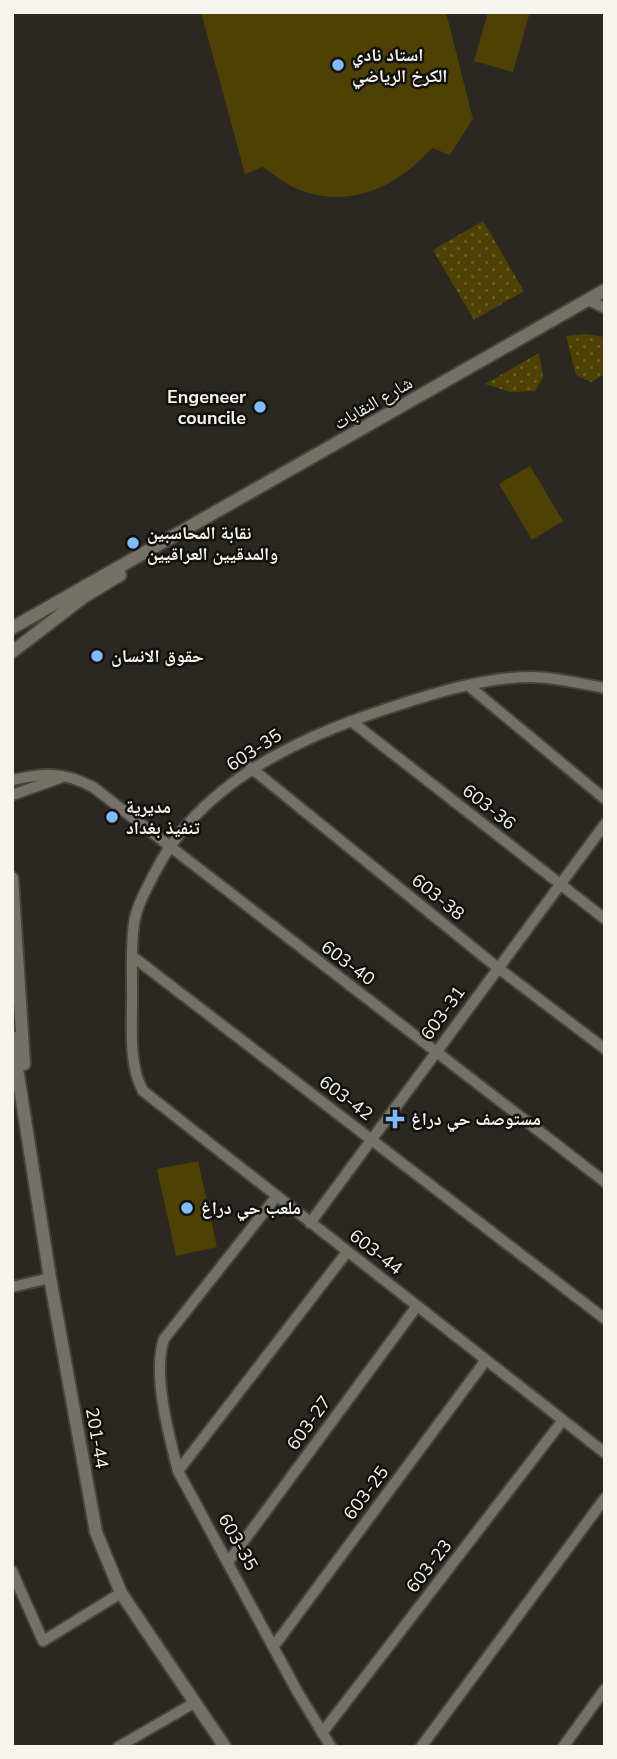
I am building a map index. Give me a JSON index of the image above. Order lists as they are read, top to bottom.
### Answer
{
  "streets": {
    "street": [
      "شارع النقابات",
      "603-35",
      "603-36",
      "603-38",
      "603-40",
      "603-31",
      "603-42",
      "603-44",
      "603-27",
      "201-44",
      "603-25",
      "603-23"
    ]
  },
  "crossings": [
    ["603-35", "603-36"],
    ["603-35", "603-38"],
    ["603-35", "603-40"],
    ["603-35", "603-42"],
    ["603-35", "603-44"],
    ["603-35", "603-27"],
    ["603-35", "603-25"],
    ["603-35", "603-23"],
    ["603-36", "603-31"],
    ["603-38", "603-31"],
    ["603-40", "603-31"],
    ["603-31", "603-42"],
    ["603-31", "603-44"],
    ["603-44", "603-27"],
    ["603-44", "603-25"],
    ["603-44", "603-23"]
  ],
  "places": {
    "other": [
      "استاد نادي الكرخ الرياضي",
      "Engeneer councile",
      "نقابة المحاسبين والمدقيين العراقيين",
      "حقوق الانسان",
      "مديرية تنفيذ بغداد",
      "ملعب حي دراغ"
    ],
    "health": ["مستوصف حي دراغ"]
  }
}
